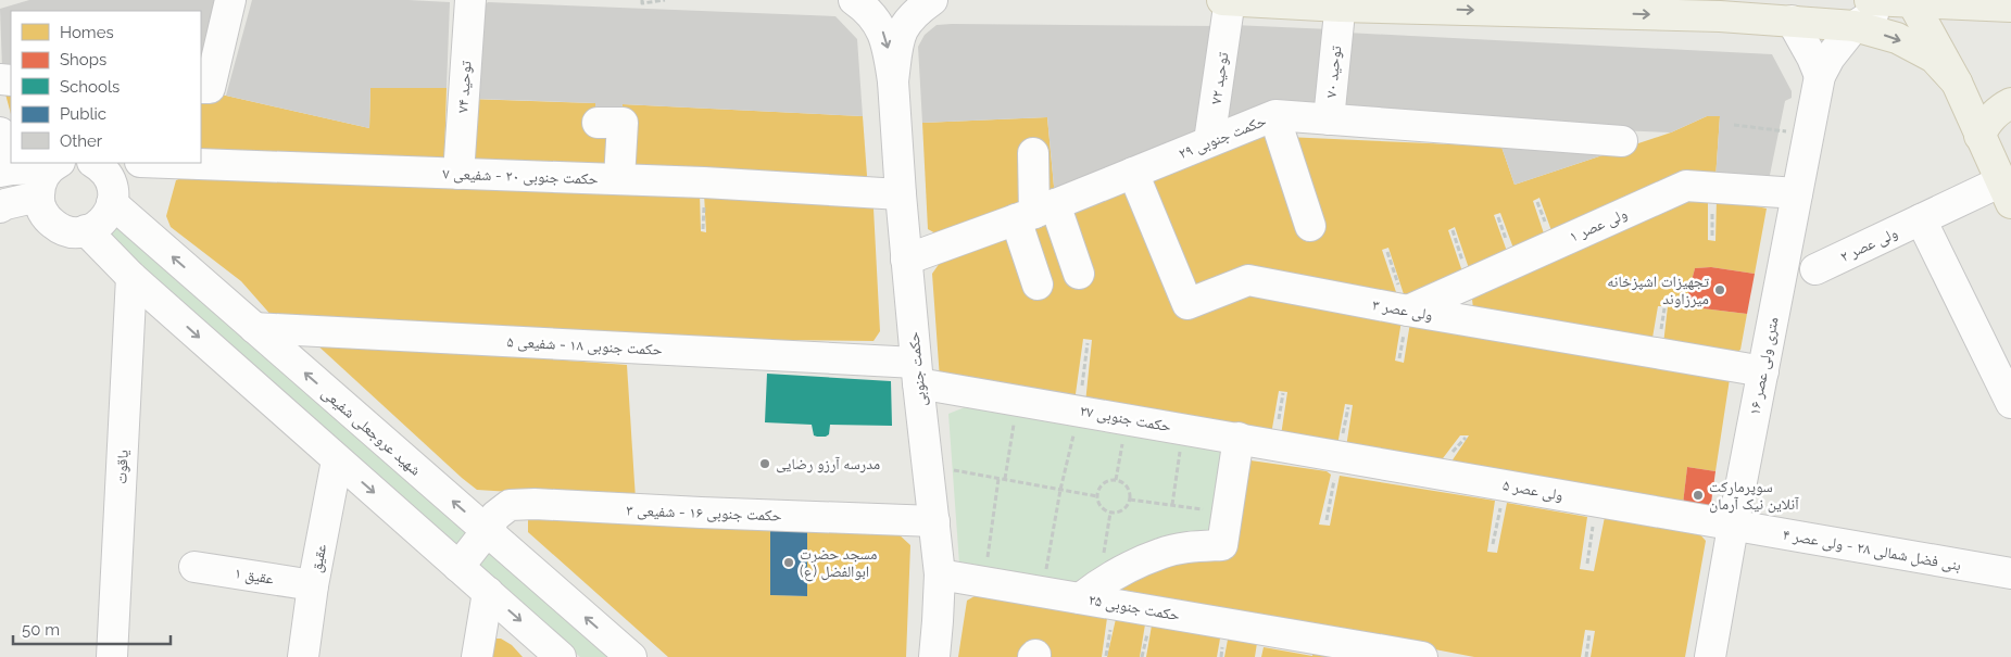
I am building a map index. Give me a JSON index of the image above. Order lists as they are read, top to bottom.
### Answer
{
  "streets": {
    "street": [
      "توحید ۷۰",
      "توحید ۷۲",
      "توحید ۷۴",
      "حکمت جنوبی ۲۹",
      "حکمت جنوبی ۲۰ - شفیعی ۷",
      "ولی عصر ۱",
      "ولی عصر ۲",
      "ولی عصر ۳",
      "حکمت جنوبی ۱۸ - شفیعی ۵",
      "۱۶ متری ولی عصر",
      "حکمت جنوبی",
      "حکمت جنوبی ۲۷",
      "شهید عروجعلی شفیعی",
      "یاقوت",
      "ولی عصر ۵",
      "حکمت جنوبی ۱۶ - شفیعی ۳",
      "بنی فضل شمالی ۲۸ - ولی عصر ۴",
      "عقیق",
      "عقیق ۱",
      "حکمت جنوبی ۲۵"
    ]
  },
  "crossings": [
    ["توحید ۷۰", "حکمت جنوبی ۲۹"],
    ["توحید ۷۲", "حکمت جنوبی ۲۹"],
    ["توحید ۷۴", "حکمت جنوبی ۲۰ - شفیعی ۷"],
    ["حکمت جنوبی ۲۹", "ولی عصر ۳"],
    ["حکمت جنوبی ۲۹", "حکمت جنوبی"],
    ["حکمت جنوبی ۲۰ - شفیعی ۷", "حکمت جنوبی"],
    ["ولی عصر ۱", "ولی عصر ۳"],
    ["ولی عصر ۱", "۱۶ متری ولی عصر"],
    ["ولی عصر ۳", "۱۶ متری ولی عصر"],
    ["حکمت جنوبی ۱۸ - شفیعی ۵", "حکمت جنوبی"],
    ["حکمت جنوبی ۱۸ - شفیعی ۵", "حکمت جنوبی ۲۷"],
    ["حکمت جنوبی ۱۸ - شفیعی ۵", "شهید عروجعلی شفیعی"],
    ["۱۶ متری ولی عصر", "ولی عصر ۵"],
    ["۱۶ متری ولی عصر", "بنی فضل شمالی ۲۸ - ولی عصر ۴"],
    ["حکمت جنوبی", "حکمت جنوبی ۲۷"],
    ["حکمت جنوبی", "حکمت جنوبی ۱۶ - شفیعی ۳"],
    ["حکمت جنوبی", "حکمت جنوبی ۲۵"],
    ["حکمت جنوبی ۲۷", "ولی عصر ۵"],
    ["شهید عروجعلی شفیعی", "حکمت جنوبی ۱۶ - شفیعی ۳"],
    ["ولی عصر ۵", "بنی فضل شمالی ۲۸ - ولی عصر ۴"],
    ["عقیق", "عقیق ۱"]
  ],
  "places": [
    "تجهیزات اشپزخانه میرزاوند",
    "مدرسه آرزو رضایی",
    "سوپرمارکت آنلاین نیک آرمان",
    "مسجد حضرت ابوالفضل (ع)"
  ],
  "legend": [
    "Homes",
    "Shops",
    "Schools",
    "Public",
    "Other"
  ],
  "scale_bar": "50 m"
}
